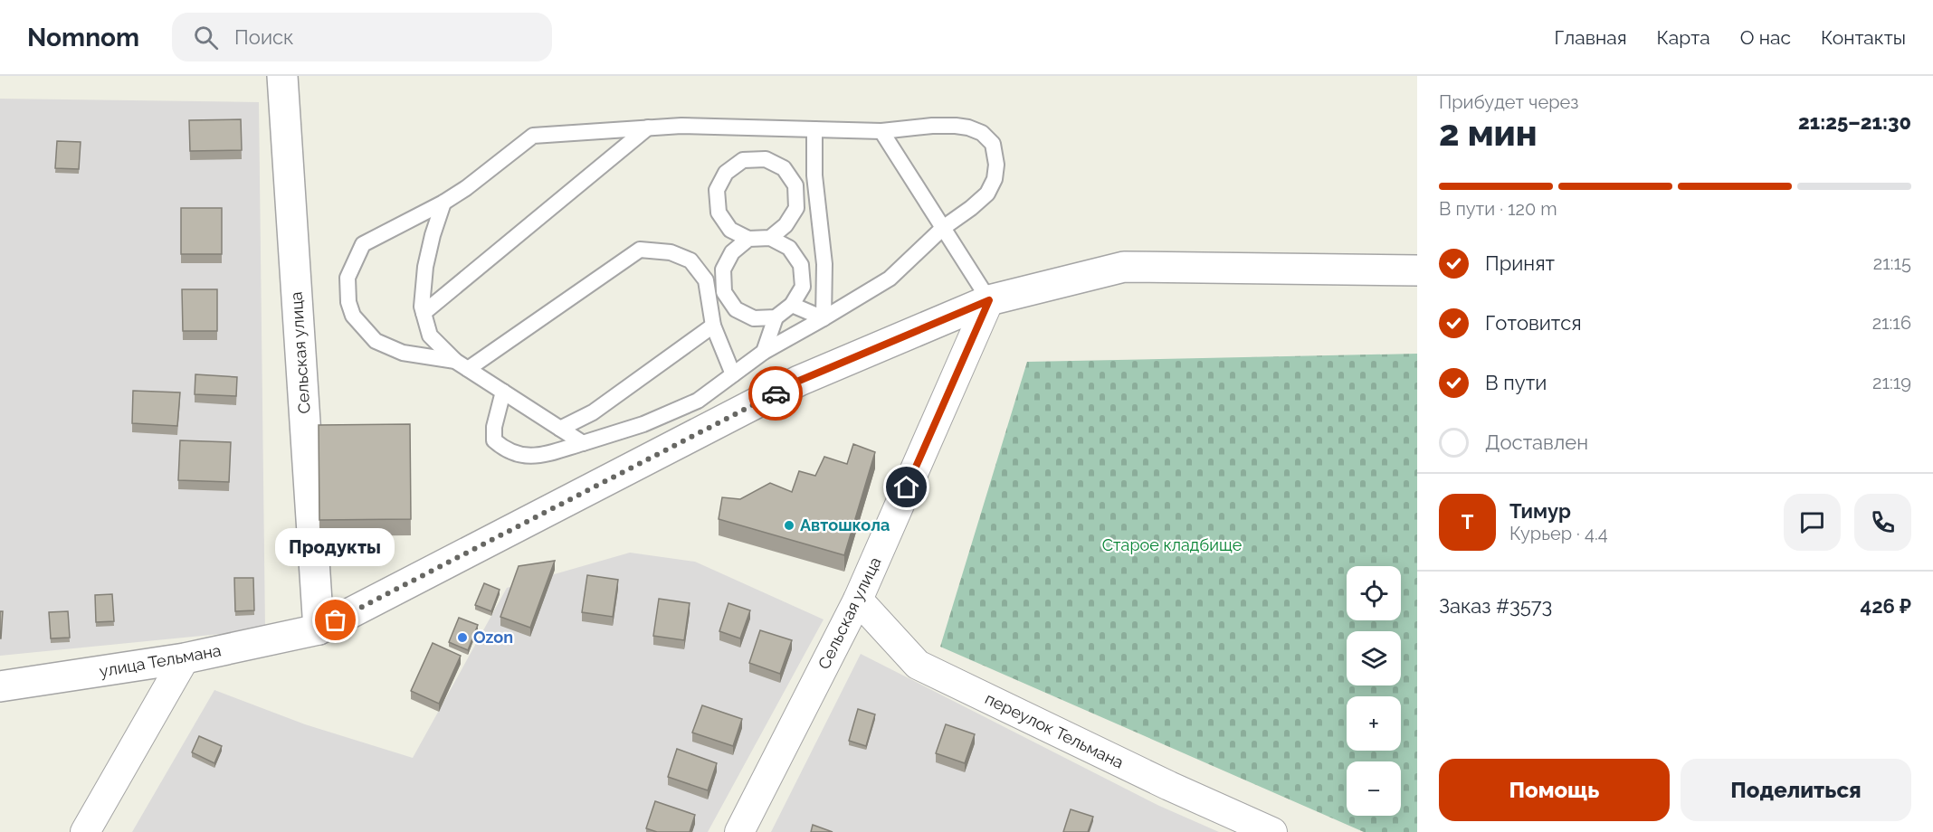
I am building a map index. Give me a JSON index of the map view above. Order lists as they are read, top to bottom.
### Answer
{
  "streets": {
    "street": ["Сельская улица", "улица Тельмана", "переулок Тельмана"]
  },
  "crossings": [
    ["Сельская улица", "улица Тельмана"],
    ["Сельская улица", "переулок Тельмана"]
  ],
  "parks": ["Старое кладбище"],
  "places": ["Автошкола", "Продукты", "Ozon"],
  "page": {
    "header": "Nomnom",
    "search": "Поиск",
    "nav": [
      "Главная",
      "Карта",
      "О нас",
      "Контакты"
    ],
    "heading": ["2 мин", "Прибудет через", "21:25–21:30"],
    "panel": [
      "Тимур",
      "Курьер · 4.4",
      "Заказ #3573",
      "426 ₽"
    ],
    "bar": "В пути · 120 m",
    "list": [
      ["Принят", "21:15"],
      ["Готовится", "21:16"],
      ["В пути", "21:19"],
      "Доставлен"
    ],
    "round": "Т",
    "bubble": "Продукты",
    "map_buttons": ["+", "−"],
    "buttons": ["Помощь", "Поделиться"]
  }
}
